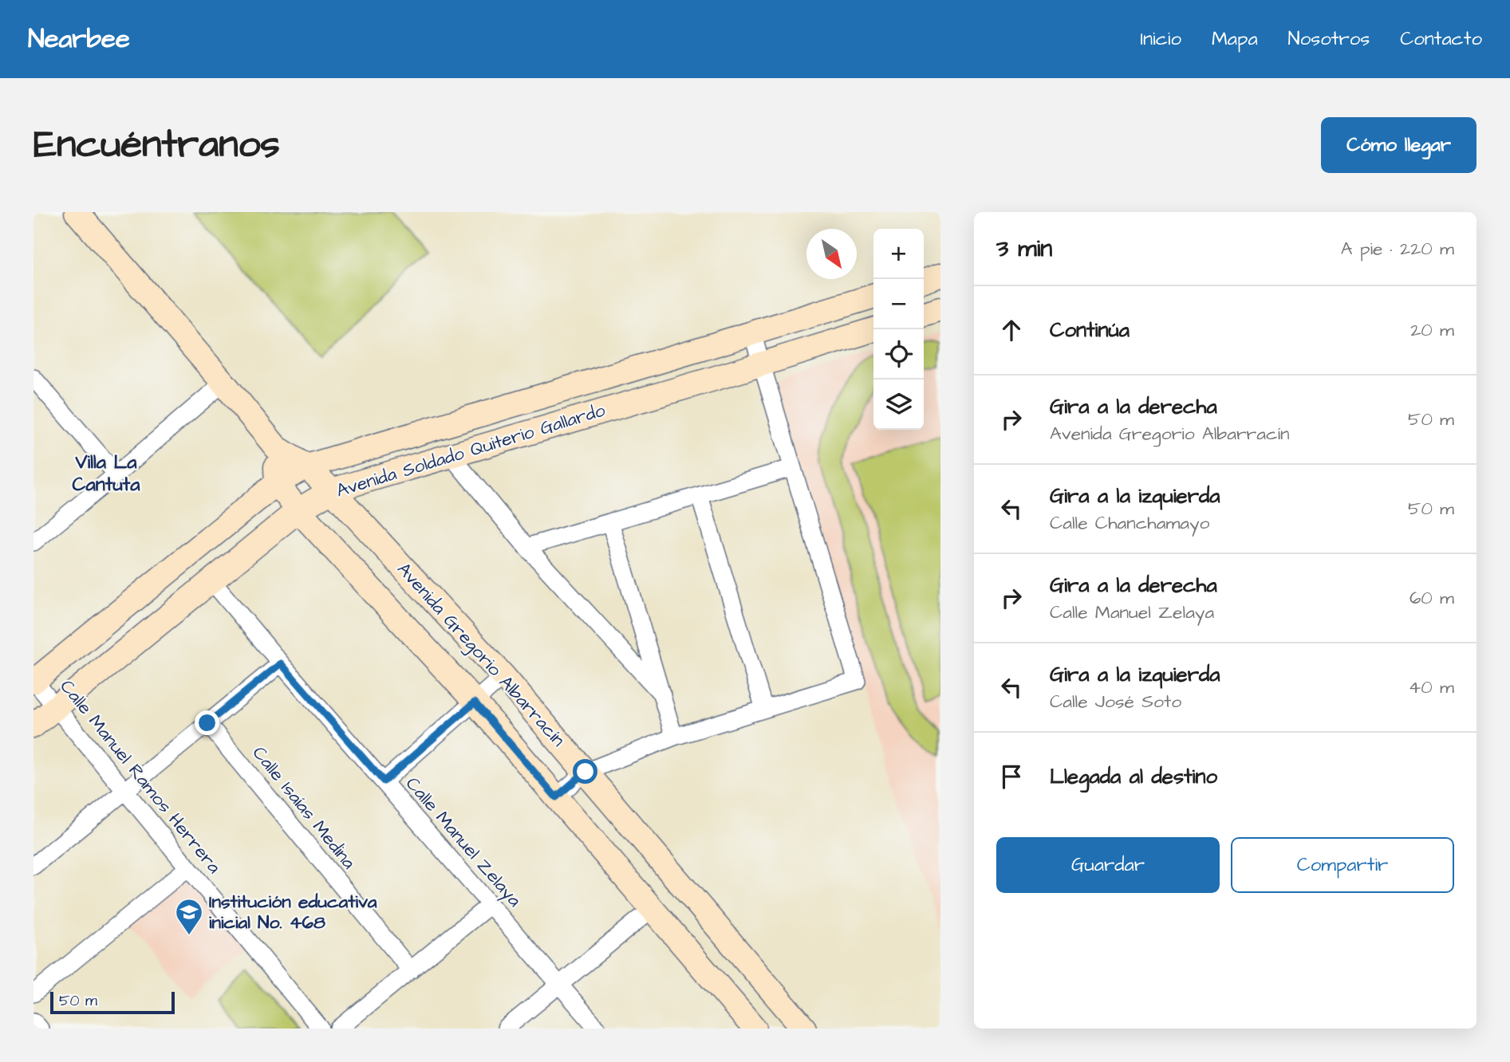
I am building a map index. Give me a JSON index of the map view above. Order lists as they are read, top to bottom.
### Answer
{
  "streets": {
    "street": [
      "Avenida Soldado Quiterio Gallardo",
      "Avenida Gregorio Albarracín",
      "Calle Manuel Ramos Herrera",
      "Calle Isaías Medina",
      "Calle Manuel Zelaya"
    ]
  },
  "crossings": [
    ["Avenida Soldado Quiterio Gallardo", "Avenida Gregorio Albarracín"],
    ["Avenida Soldado Quiterio Gallardo", "Calle Manuel Ramos Herrera"],
    ["Avenida Soldado Quiterio Gallardo", "Calle Manuel Zelaya"]
  ],
  "districts": ["Villa La Cantuta"],
  "places": {
    "school or university": ["Institución educativa inicial No. 468"]
  },
  "scale_bar": "50 m",
  "north": "bottom right",
  "page": {
    "header": "Nearbee",
    "nav": [
      "Inicio",
      "Mapa",
      "Nosotros",
      "Contacto"
    ],
    "buttons": [
      "Cómo llegar",
      ["Guardar", "Compartir"]
    ],
    "title": "Encuéntranos",
    "heading": ["3 min", "A pie · 220 m"],
    "map_buttons": ["+", "−"],
    "list": [
      ["Continúa", "20 m"],
      ["Gira a la derecha", "Avenida Gregorio Albarracín", "50 m"],
      ["Gira a la izquierda", "Calle Chanchamayo", "50 m"],
      ["Gira a la derecha", "Calle Manuel Zelaya", "60 m"],
      ["Gira a la izquierda", "Calle José Soto", "40 m"],
      "Llegada al destino"
    ],
    "scale": "50 m"
  }
}
